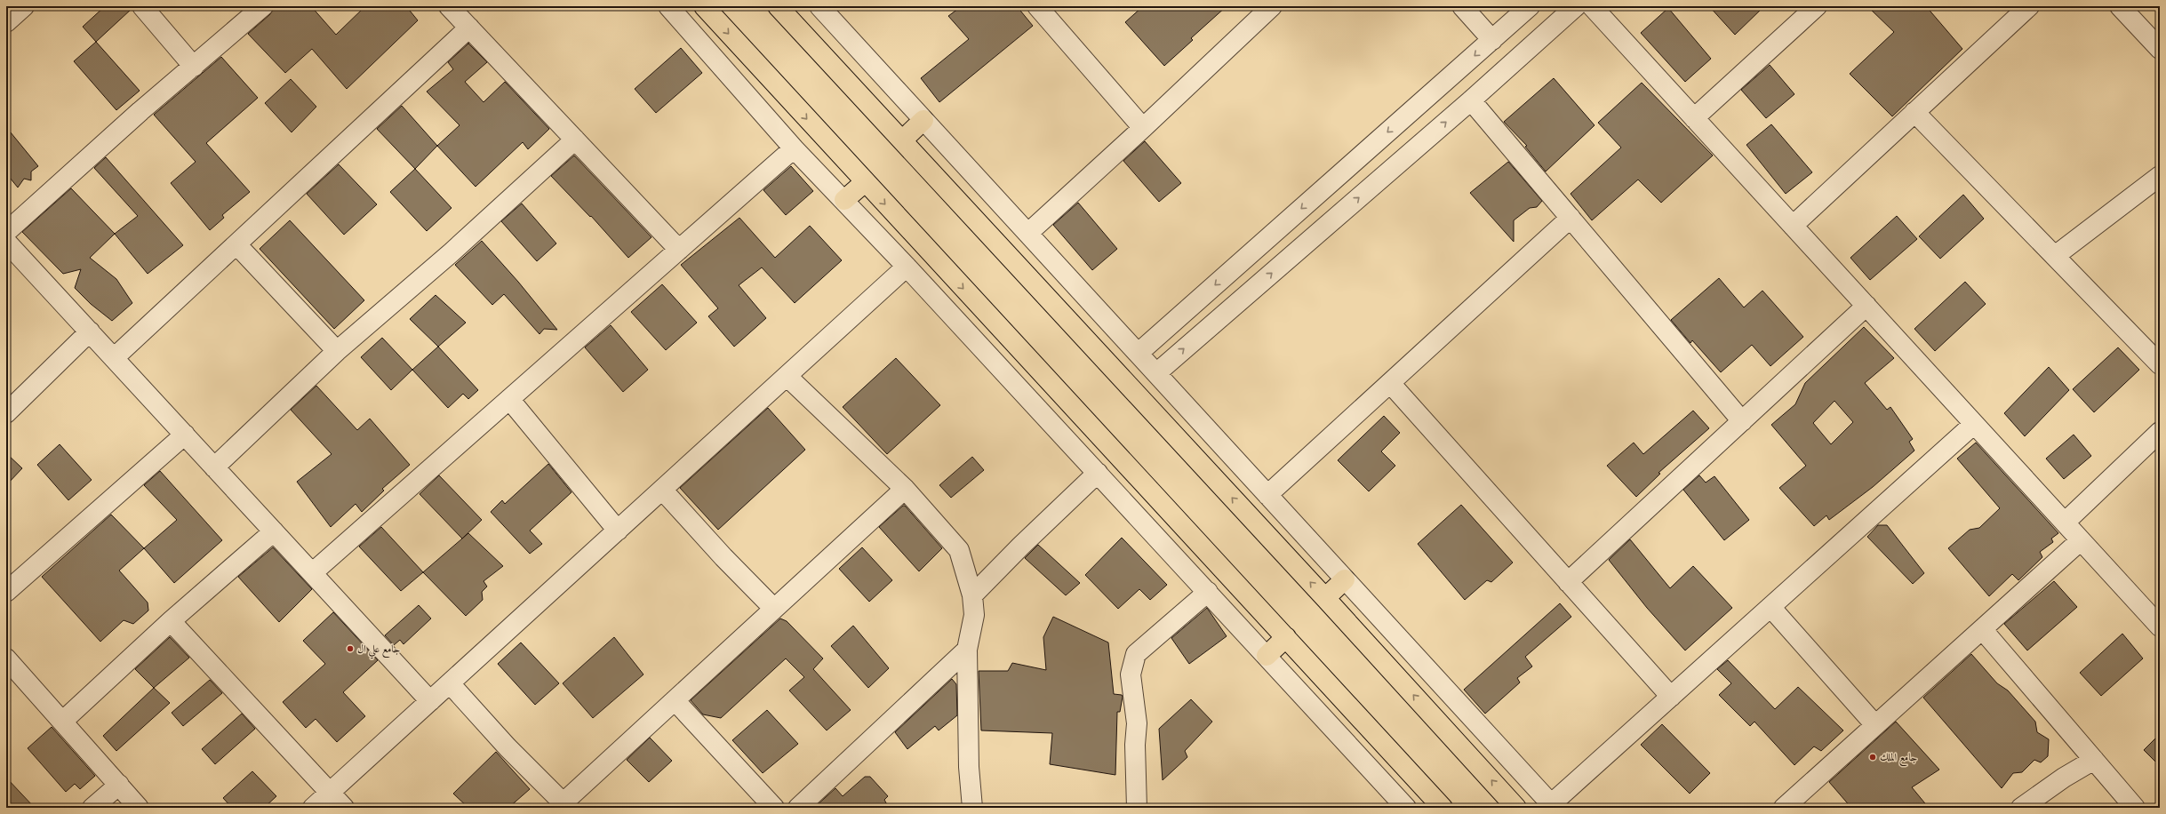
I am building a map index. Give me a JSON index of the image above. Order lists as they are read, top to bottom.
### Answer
{
  "places": ["جامع علي ال", "جامع الملك"]
}
